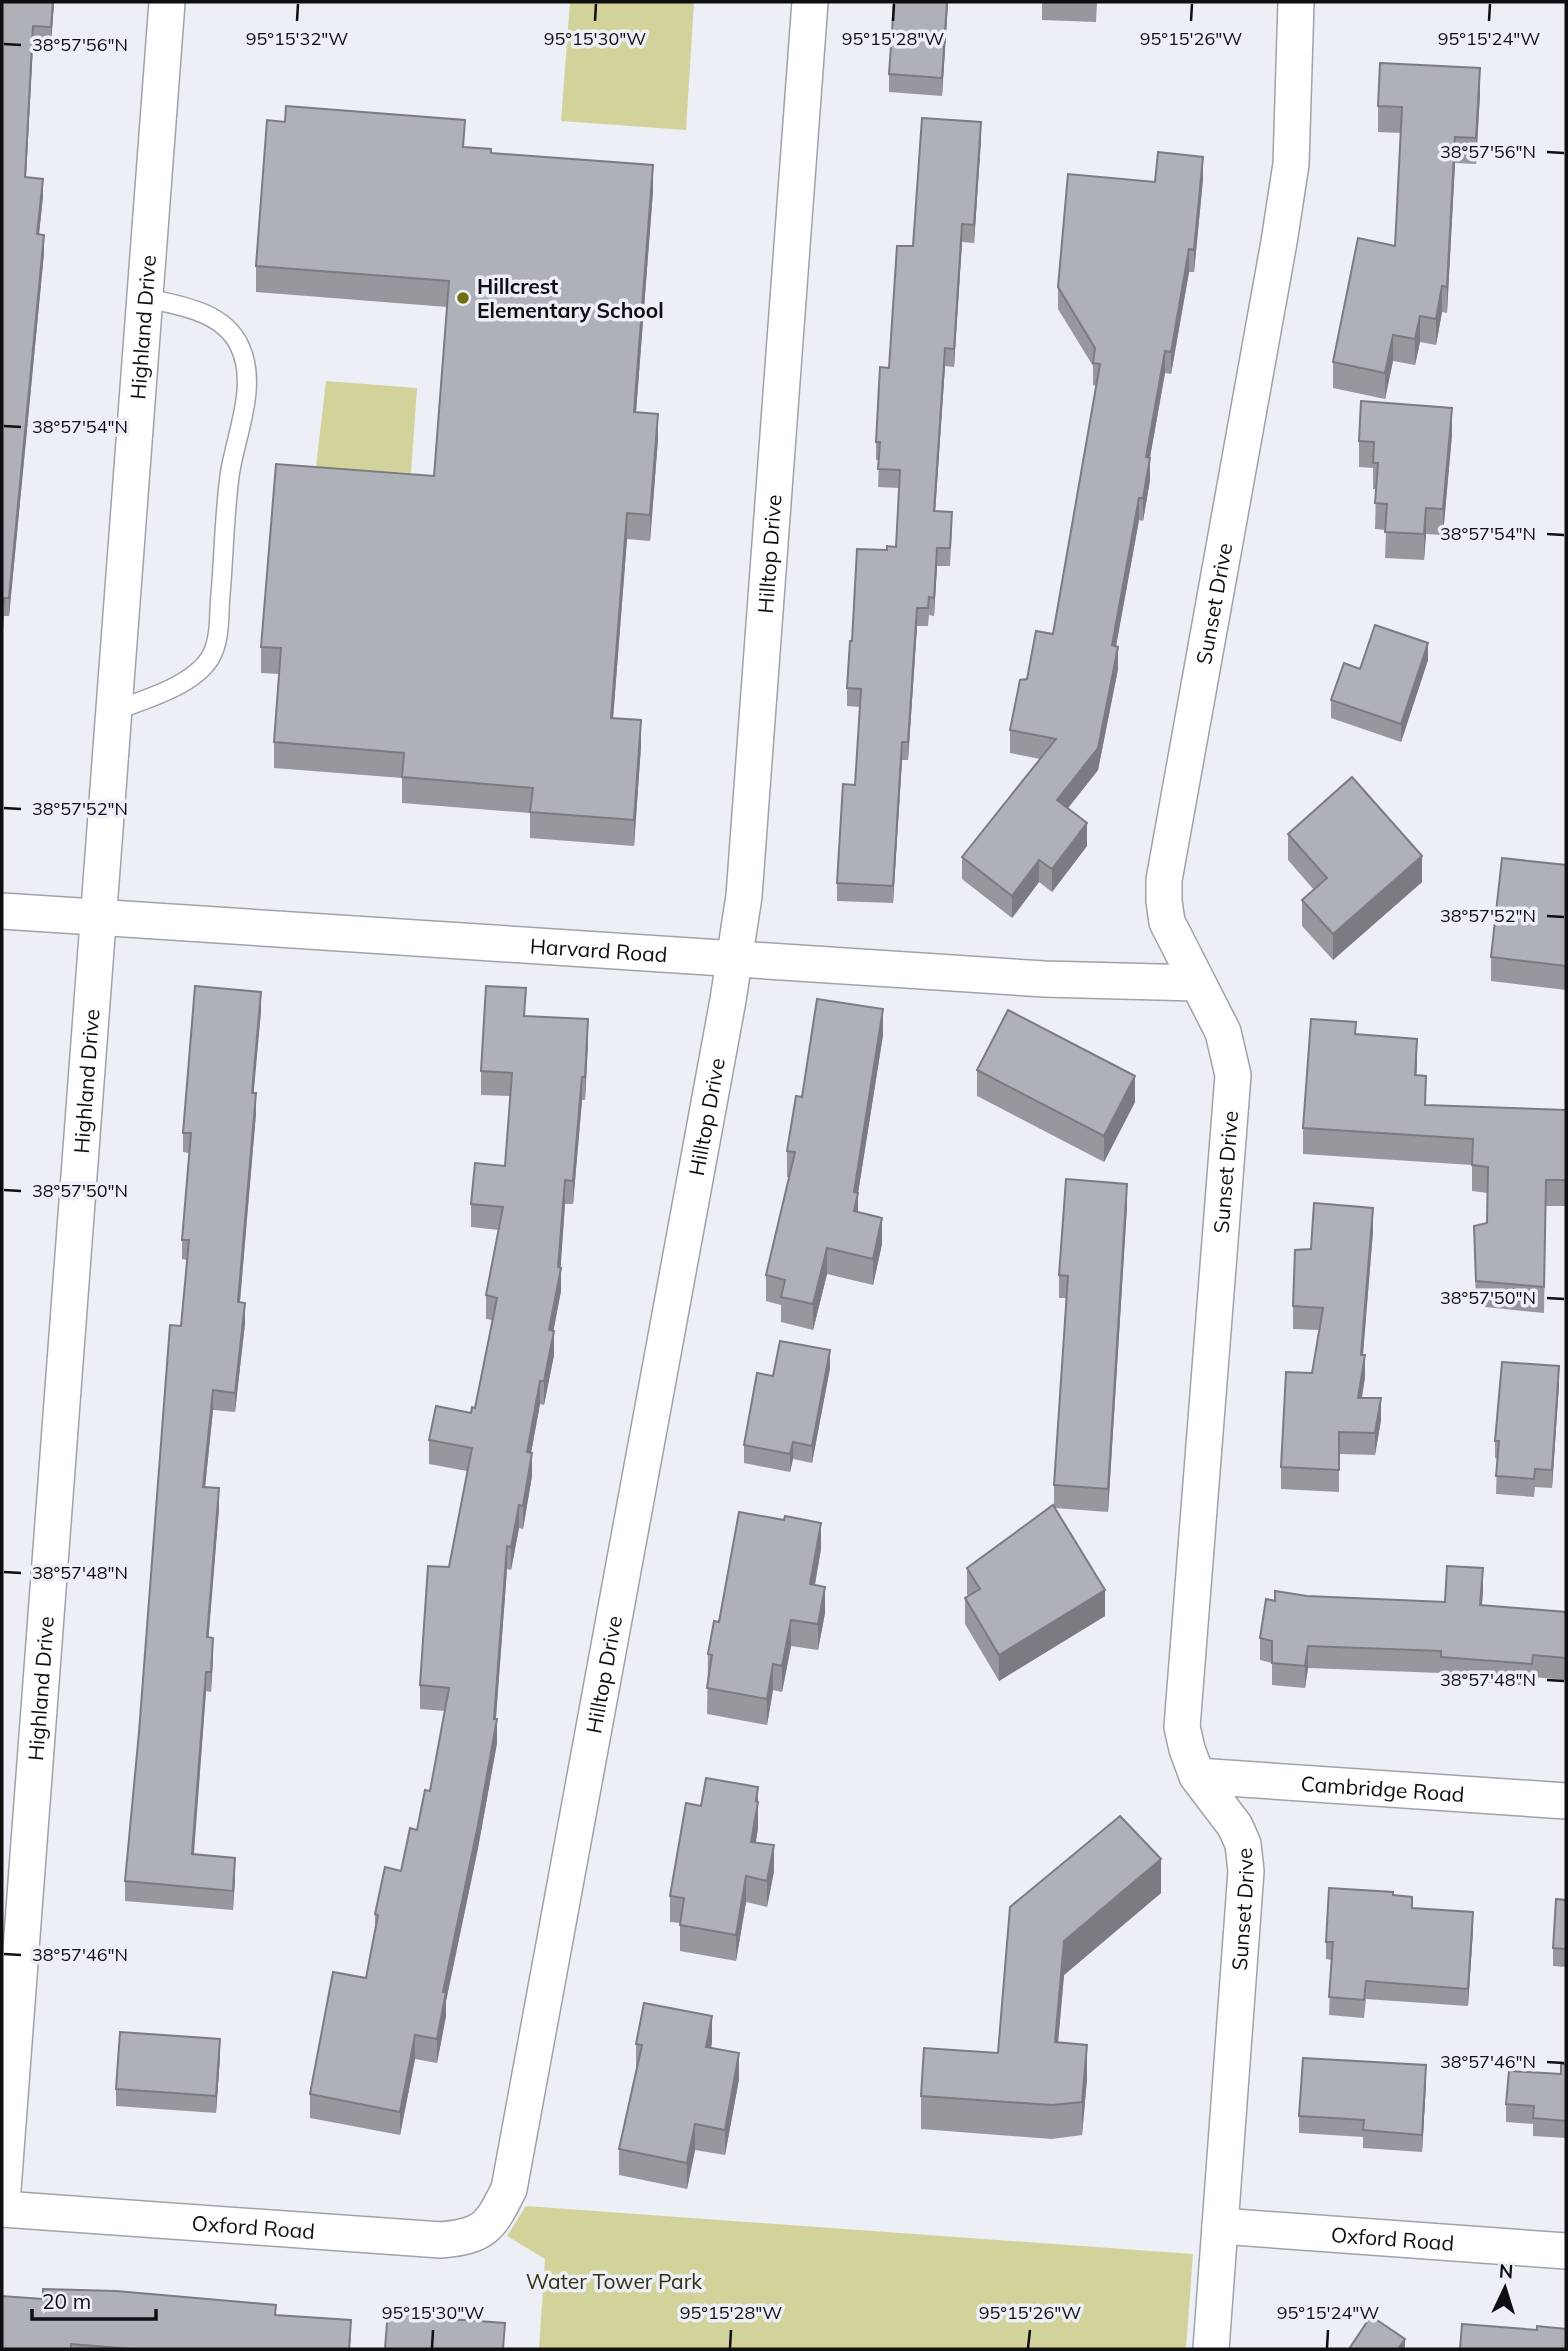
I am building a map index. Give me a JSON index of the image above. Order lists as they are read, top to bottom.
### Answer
{
  "streets": {
    "street": [
      "Highland Drive",
      "Hilltop Drive",
      "Sunset Drive",
      "Harvard Road",
      "Cambridge Road",
      "Oxford Road"
    ]
  },
  "crossings": [
    ["Highland Drive", "Harvard Road"],
    ["Hilltop Drive", "Harvard Road"],
    ["Hilltop Drive", "Oxford Road"],
    ["Sunset Drive", "Harvard Road"],
    ["Sunset Drive", "Cambridge Road"],
    ["Sunset Drive", "Oxford Road"]
  ],
  "parks": ["Water Tower Park"],
  "places": ["Hillcrest Elementary School"],
  "scale_bar": "20 m",
  "north": "top",
  "coordinates": [
    "95°15'32\"W",
    "95°15'30\"W",
    "95°15'28\"W",
    "95°15'26\"W",
    "95°15'24\"W",
    "38°57'56\"N",
    "38°57'54\"N",
    "38°57'52\"N",
    "38°57'50\"N",
    "38°57'48\"N",
    "38°57'46\"N"
  ]
}
